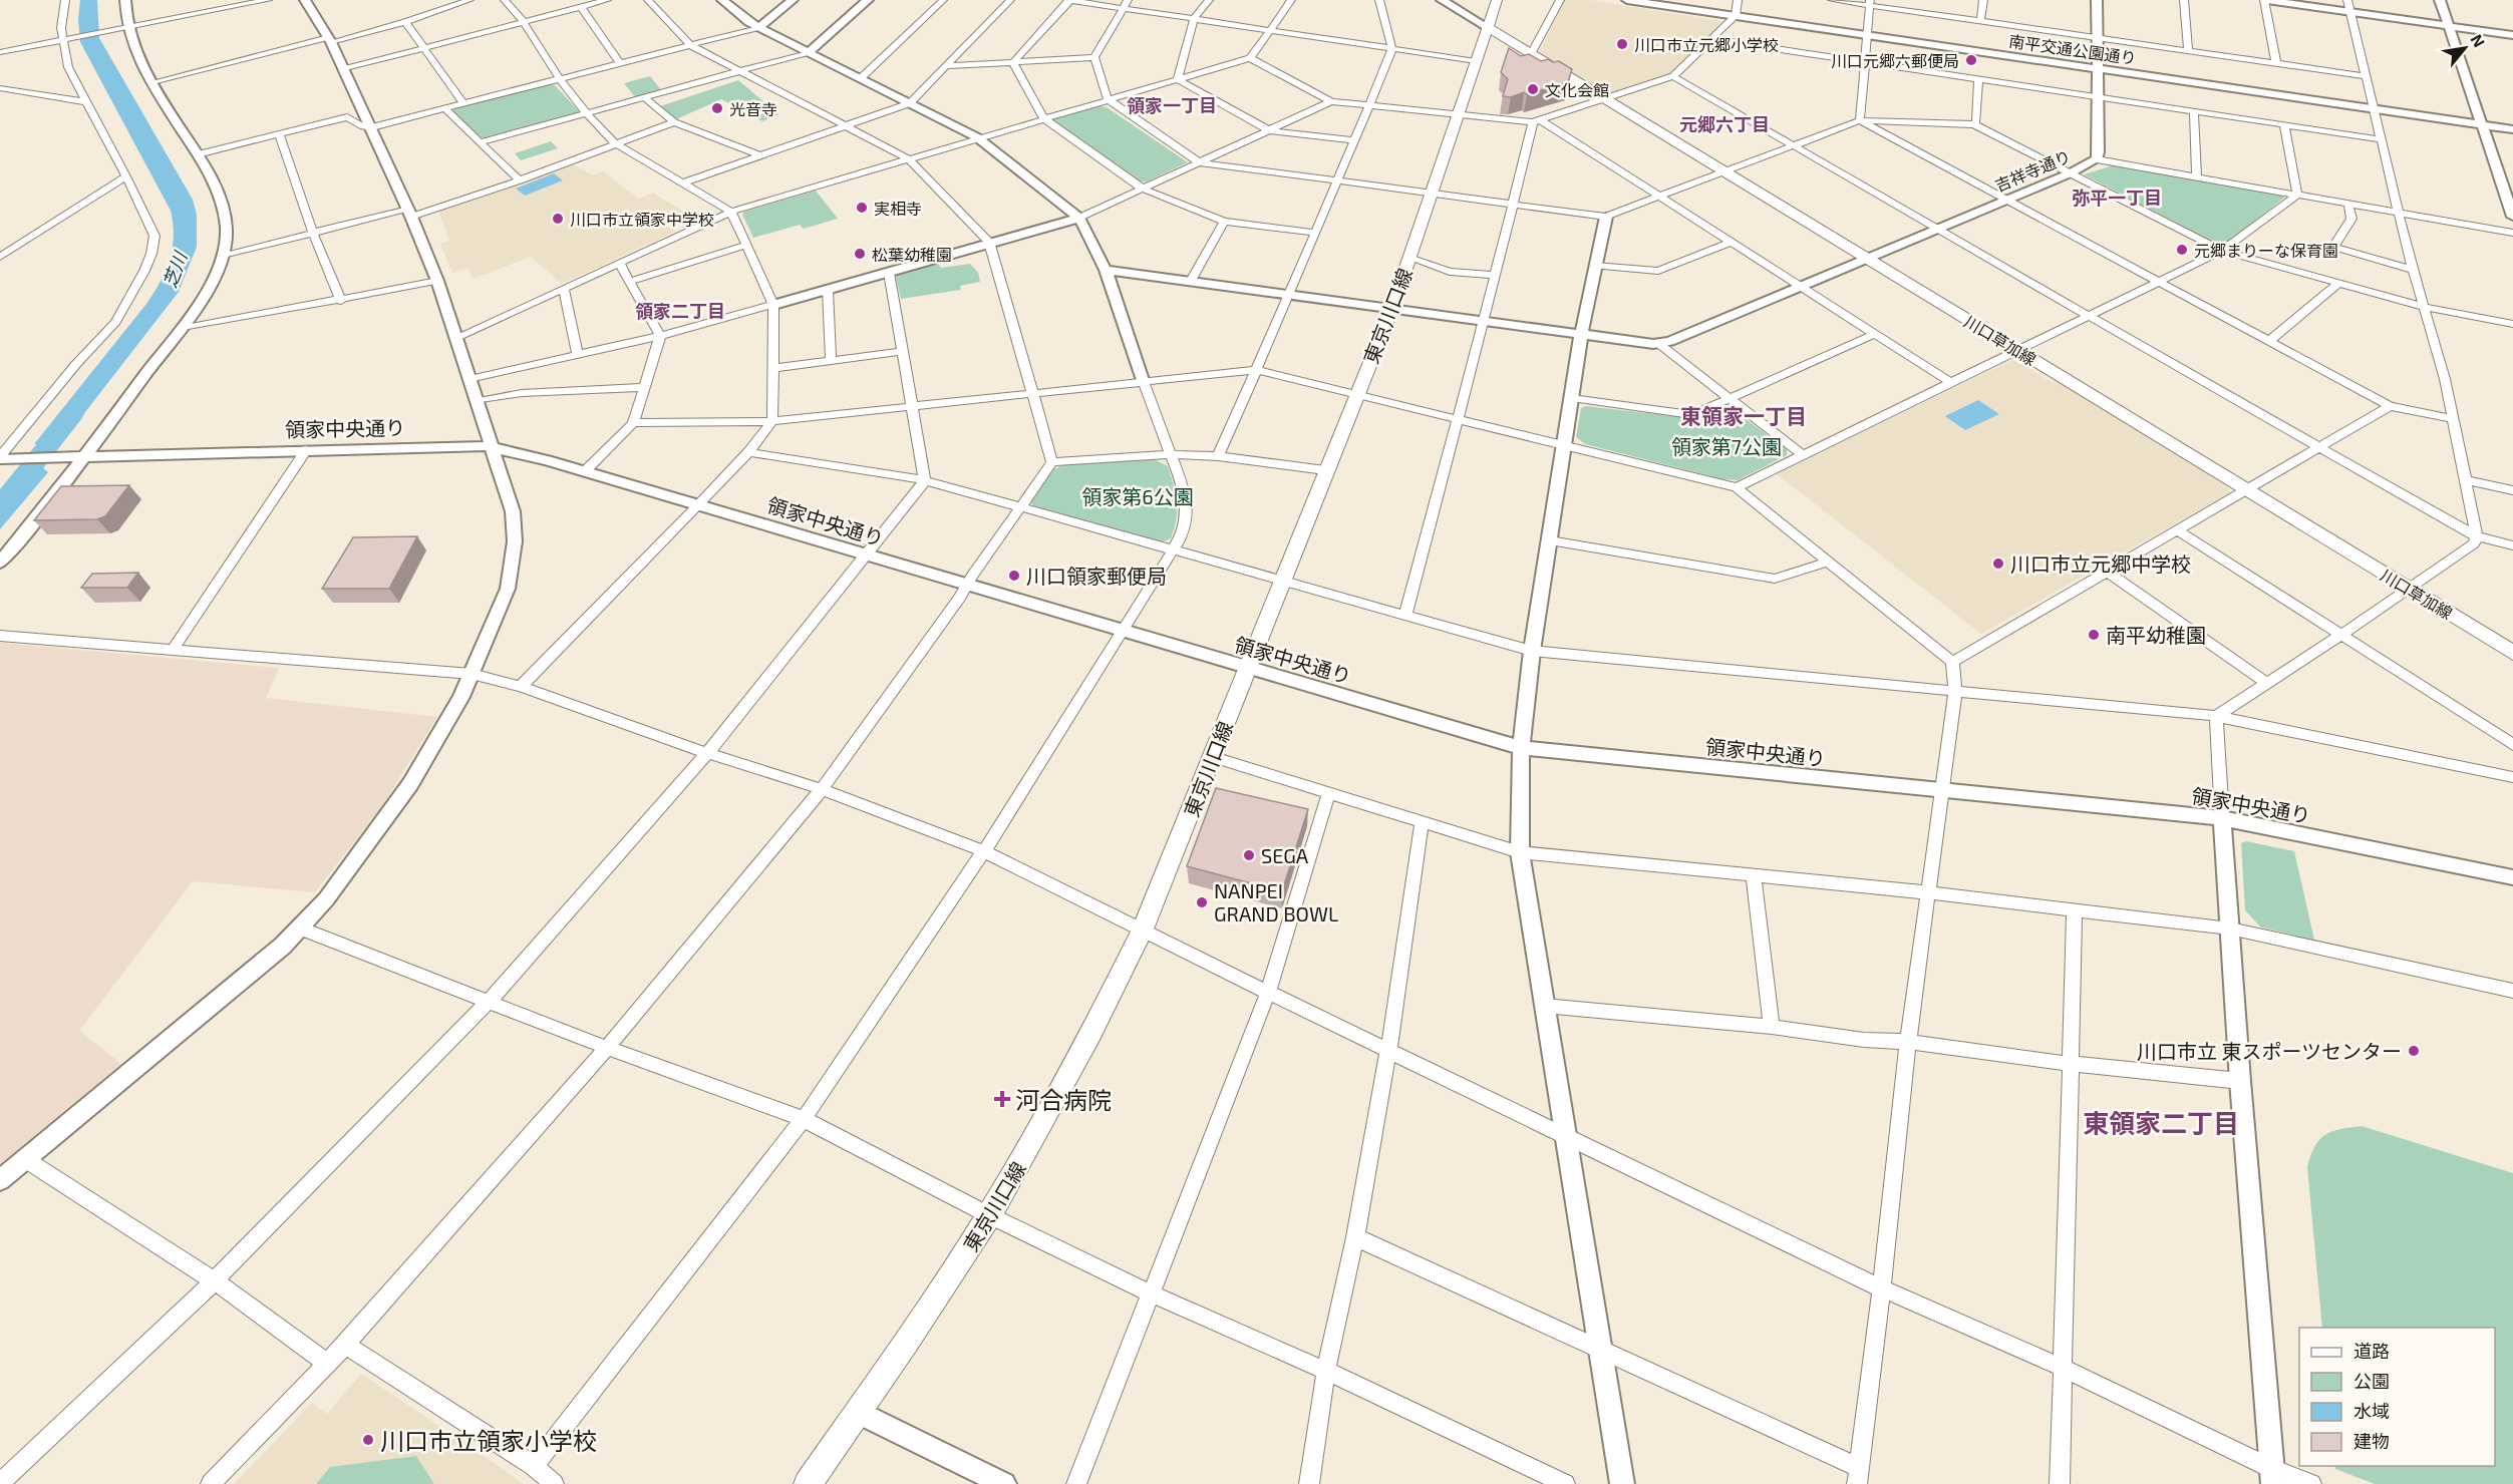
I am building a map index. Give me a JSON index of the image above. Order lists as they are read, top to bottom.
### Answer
{
  "streets": {
    "main road": ["東京川口線", "川口草加線"],
    "street": ["南平交通公園通り", "吉祥寺通り", "領家中央通り"]
  },
  "crossings": [
    ["南平交通公園通り", "吉祥寺通り"],
    ["吉祥寺通り", "川口草加線"],
    ["東京川口線", "川口草加線"],
    ["東京川口線", "領家中央通り"]
  ],
  "districts": [
    "領家一丁目",
    "元郷六丁目",
    "弥平一丁目",
    "領家二丁目",
    "東領家一丁目",
    "東領家二丁目"
  ],
  "water": ["芝川"],
  "parks": ["領家第7公園", "領家第6公園"],
  "places": {
    "other": [
      "川口市立元郷小学校",
      "川口元郷六郵便局",
      "文化会館",
      "光音寺",
      "実相寺",
      "川口市立領家中学校",
      "元郷まりーな保育園",
      "松葉幼稚園",
      "川口市立元郷中学校",
      "川口領家郵便局",
      "南平幼稚園",
      "SEGA",
      "NANPEI GRAND BOWL",
      "川口市立 東スポーツセンター",
      "川口市立領家小学校"
    ],
    "health": ["河合病院"]
  },
  "legend": [
    "道路",
    "公園",
    "水域",
    "建物"
  ],
  "north": "top right"
}
